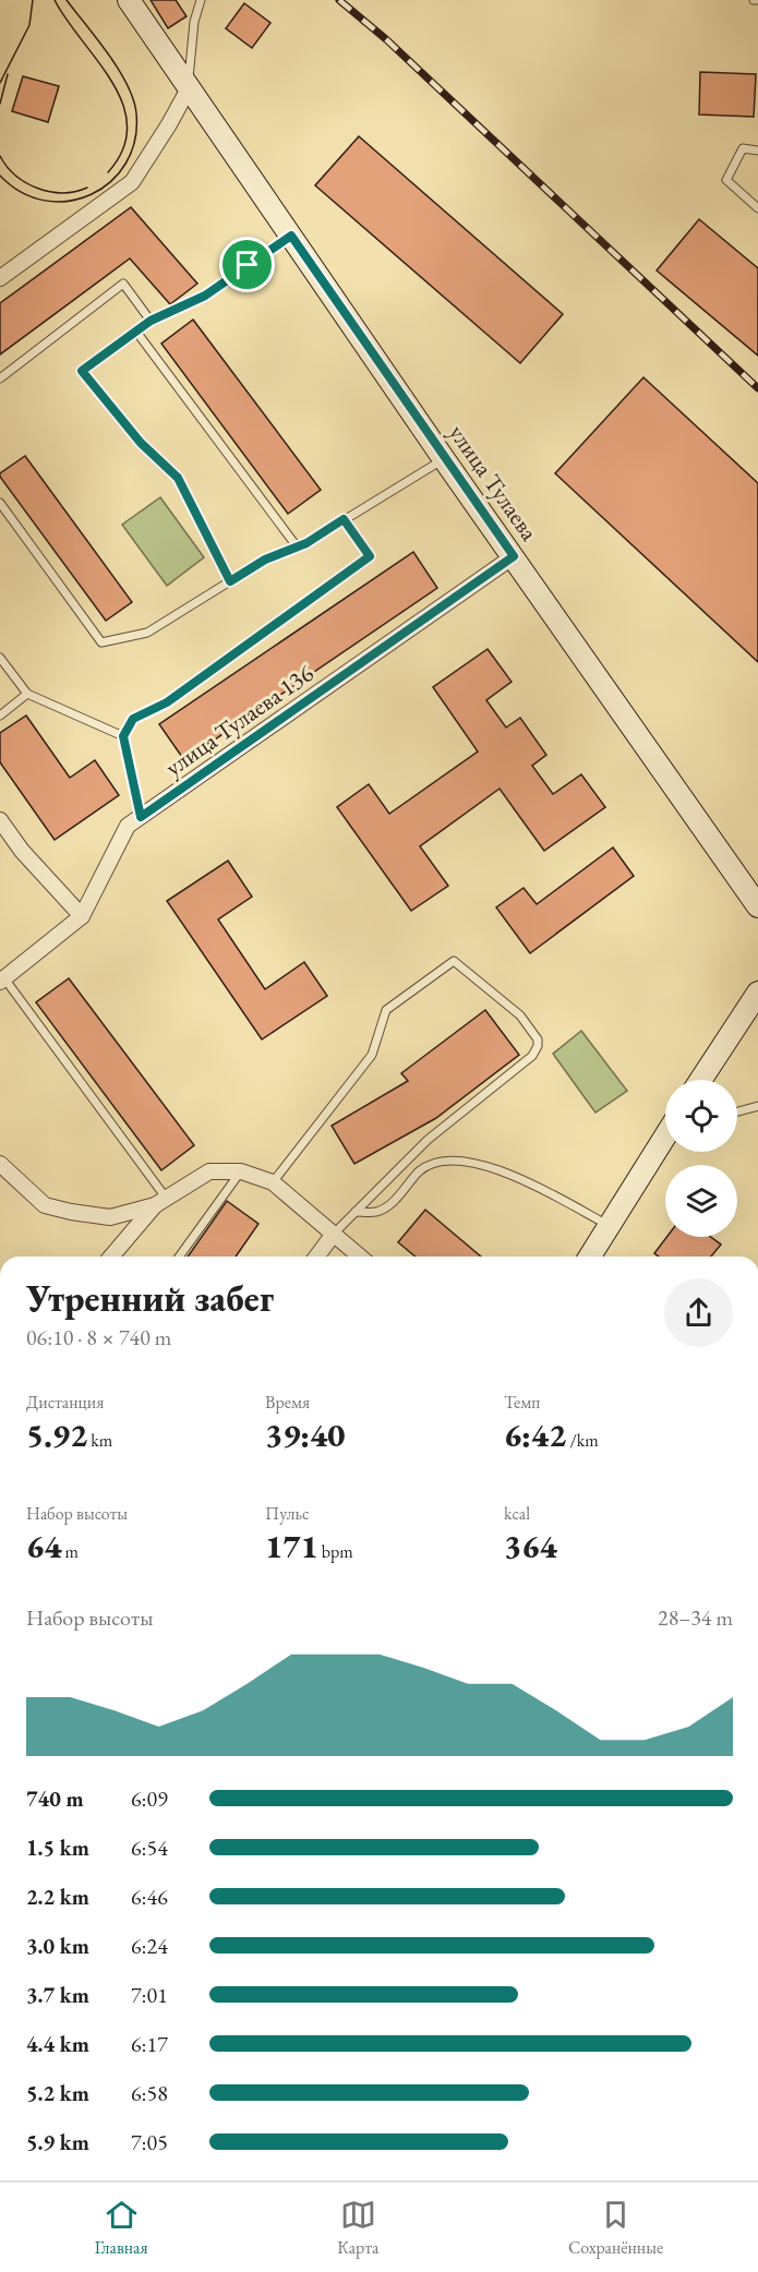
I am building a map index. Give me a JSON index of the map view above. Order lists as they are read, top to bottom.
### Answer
{
  "streets": {
    "main road": ["улица Тулаева"],
    "street": ["улица Тулаева 136"]
  },
  "crossings": [
    ["улица Тулаева", "улица Тулаева 136"]
  ],
  "page": {
    "heading": ["Утренний забег", "06:10 · 8 × 740 m"],
    "stats": [
      ["Дистанция", "5.92 km"],
      ["Время", "39:40"],
      ["Темп", "6:42 /km"],
      ["Набор высоты", "64 m"],
      ["Пульс", "171 bpm"],
      ["kcal", "364"]
    ],
    "chart": ["Набор высоты", "28–34 m"],
    "list": [
      {
        "name": "740 m",
        "note": "6:09"
      },
      {
        "name": "1.5 km",
        "note": "6:54"
      },
      {
        "name": "2.2 km",
        "note": "6:46"
      },
      {
        "name": "3.0 km",
        "note": "6:24"
      },
      {
        "name": "3.7 km",
        "note": "7:01"
      },
      {
        "name": "4.4 km",
        "note": "6:17"
      },
      {
        "name": "5.2 km",
        "note": "6:58"
      },
      {
        "name": "5.9 km",
        "note": "7:05"
      }
    ],
    "tabs": ["Главная", "Карта", "Сохранённые"]
  }
}
